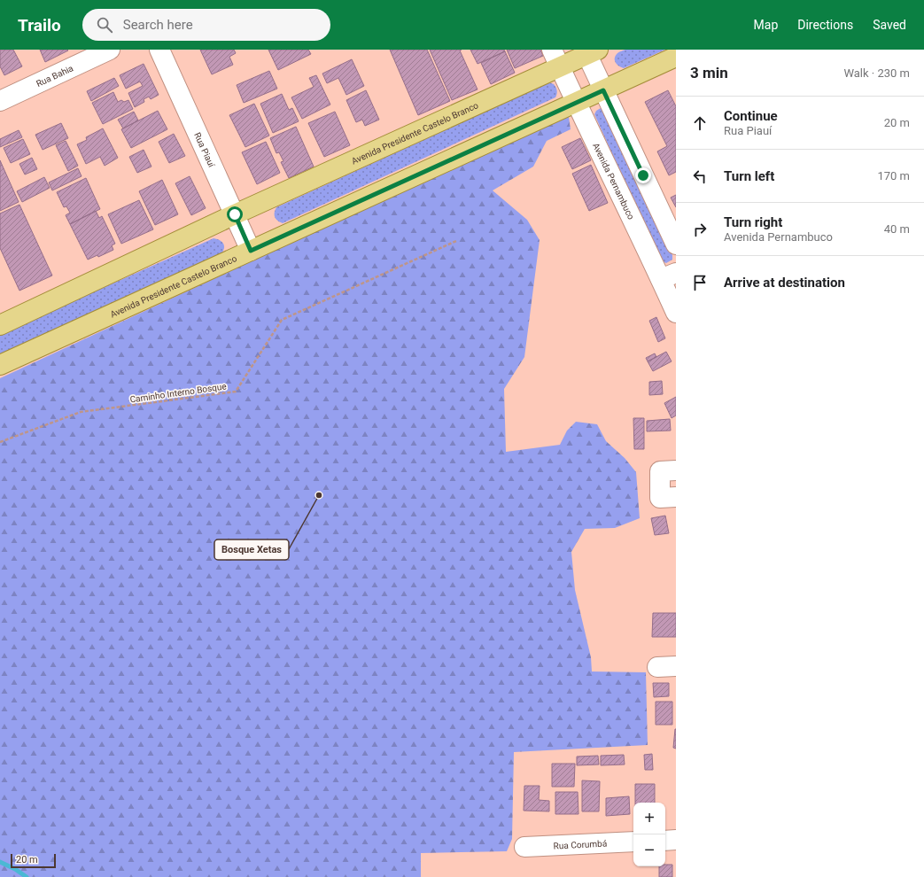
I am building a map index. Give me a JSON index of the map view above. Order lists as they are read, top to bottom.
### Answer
{
  "streets": {
    "main road": ["Avenida Presidente Castelo Branco"],
    "street": [
      "Rua Bahia",
      "Rua Piauí",
      "Avenida Pernambuco",
      "Rua Corumbá"
    ],
    "path": ["Caminho Interno Bosque"]
  },
  "crossings": [
    ["Avenida Presidente Castelo Branco", "Rua Piauí"],
    ["Avenida Presidente Castelo Branco", "Avenida Pernambuco"]
  ],
  "places": ["Bosque Xetas"],
  "scale_bar": "20 m",
  "page": {
    "header": "Trailo",
    "search": "Search here",
    "nav": ["Map", "Directions", "Saved"],
    "heading": ["3 min", "Walk · 230 m"],
    "list": [
      ["Continue", "Rua Piauí", "20 m"],
      ["Turn left", "170 m"],
      ["Turn right", "Avenida Pernambuco", "40 m"],
      "Arrive at destination"
    ],
    "map_buttons": ["+", "−"],
    "scale": "20 m"
  }
}
